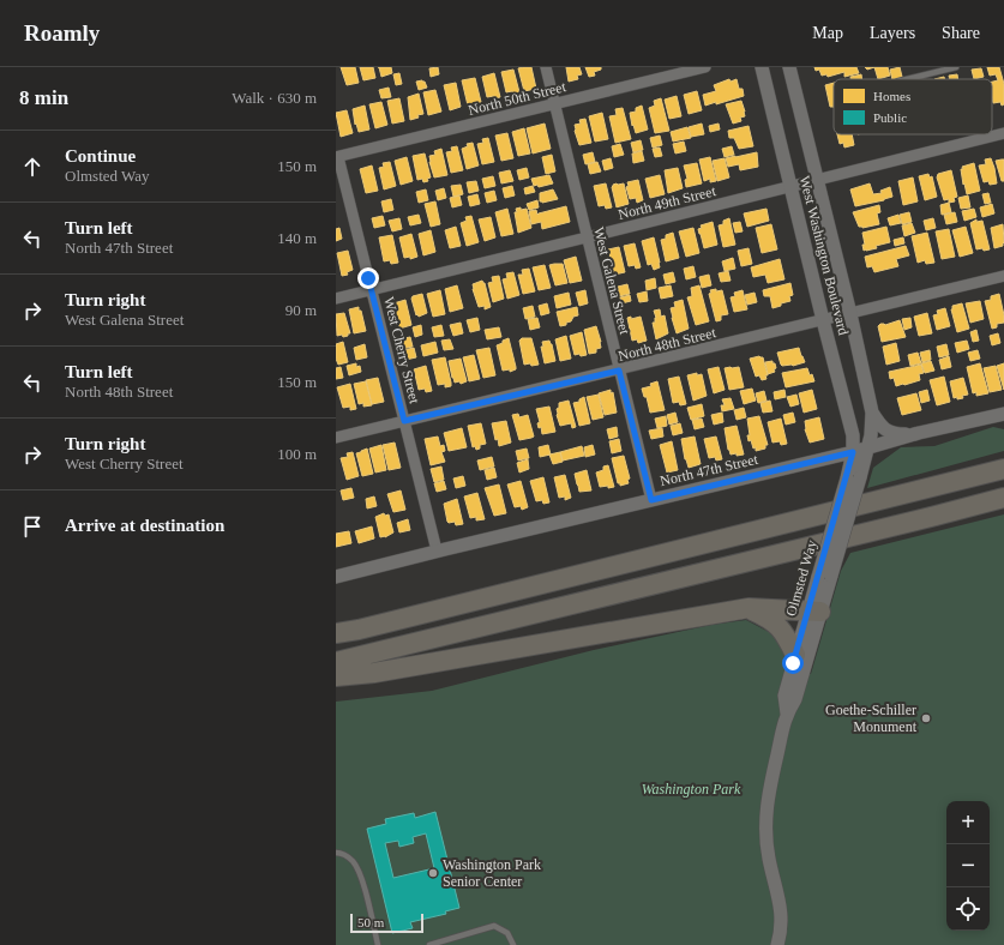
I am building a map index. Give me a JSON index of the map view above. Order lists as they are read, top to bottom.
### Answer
{
  "streets": {
    "street": [
      "North 50th Street",
      "North 49th Street",
      "West Washington Boulevard",
      "West Galena Street",
      "North 48th Street",
      "West Cherry Street",
      "North 47th Street",
      "Olmsted Way"
    ]
  },
  "crossings": [
    ["North 50th Street", "West Galena Street"],
    ["North 50th Street", "West Cherry Street"],
    ["North 49th Street", "West Washington Boulevard"],
    ["North 49th Street", "West Galena Street"],
    ["North 49th Street", "West Cherry Street"],
    ["West Washington Boulevard", "North 48th Street"],
    ["West Washington Boulevard", "North 47th Street"],
    ["West Washington Boulevard", "Olmsted Way"],
    ["West Galena Street", "North 48th Street"],
    ["West Galena Street", "North 47th Street"],
    ["North 48th Street", "West Cherry Street"],
    ["West Cherry Street", "North 47th Street"],
    ["North 47th Street", "Olmsted Way"]
  ],
  "parks": ["Washington Park"],
  "places": ["Goethe-Schiller Monument", "Washington Park Senior Center"],
  "legend": ["Homes", "Public"],
  "scale_bar": "50 m",
  "page": {
    "header": "Roamly",
    "nav": ["Map", "Layers", "Share"],
    "heading": ["8 min", "Walk · 630 m"],
    "list": [
      ["Continue", "Olmsted Way", "150 m"],
      ["Turn left", "North 47th Street", "140 m"],
      ["Turn right", "West Galena Street", "90 m"],
      ["Turn left", "North 48th Street", "150 m"],
      ["Turn right", "West Cherry Street", "100 m"],
      "Arrive at destination"
    ],
    "map_buttons": ["+", "−"],
    "scale": "50 m"
  }
}
